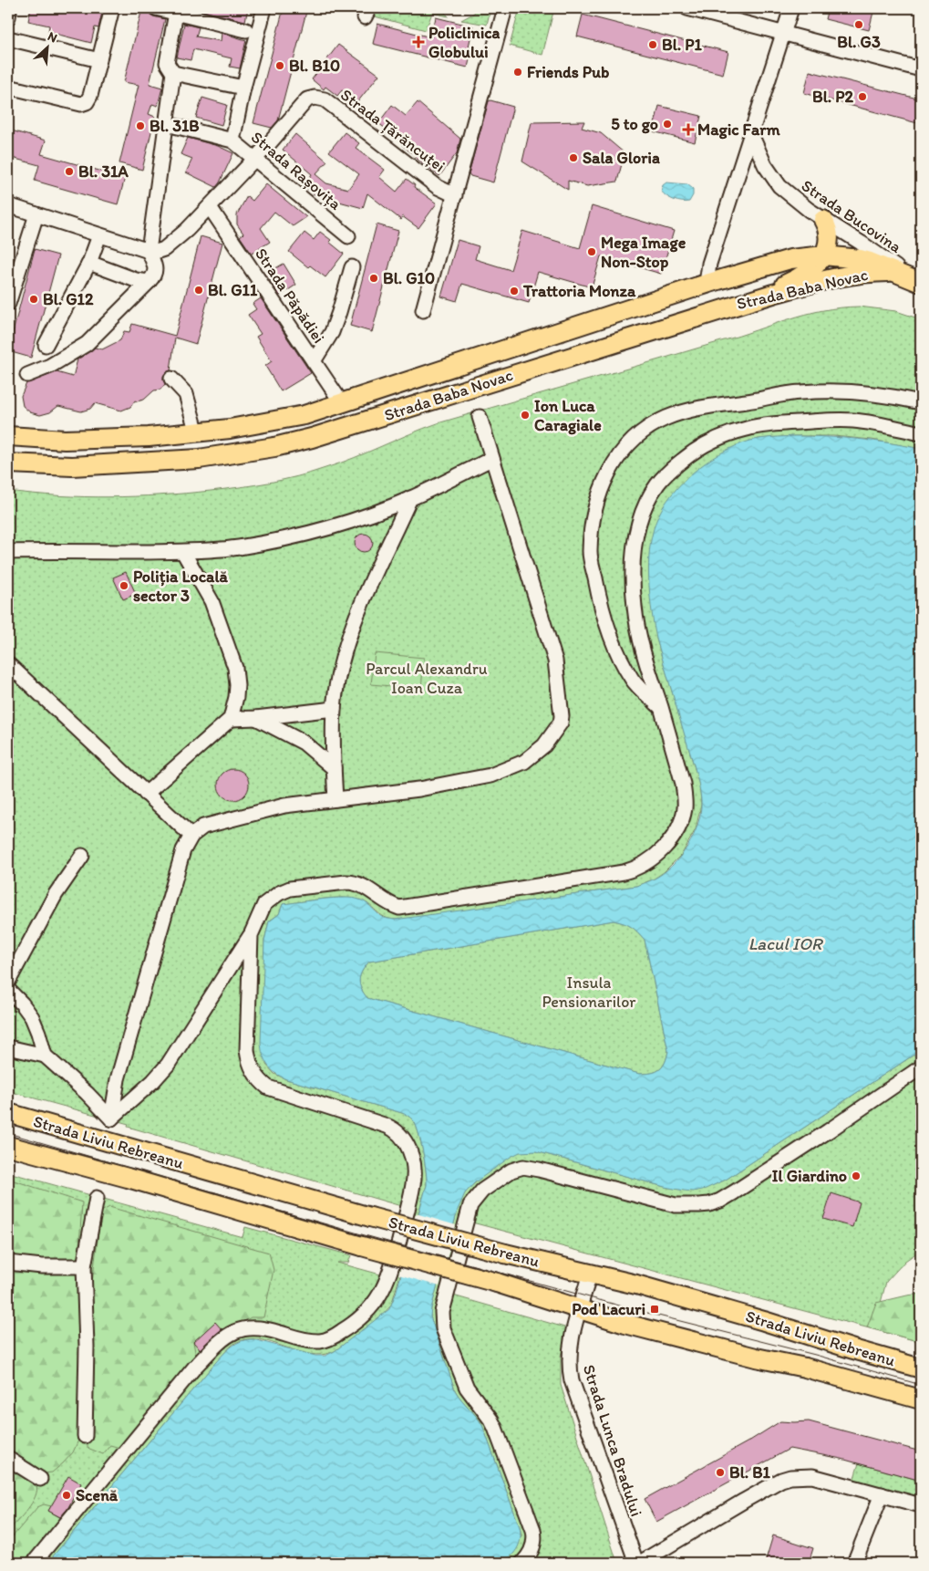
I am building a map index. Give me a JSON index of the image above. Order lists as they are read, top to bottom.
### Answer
{
  "streets": {
    "main road": ["Strada Baba Novac", "Strada Liviu Rebreanu"],
    "street": [
      "Strada Țărăncuței",
      "Strada Rașovița",
      "Strada Bucovina",
      "Strada Păpădiei",
      "Strada Lunca Bradului"
    ]
  },
  "crossings": [
    ["Strada Țărăncuței", "Strada Rașovița"],
    ["Strada Bucovina", "Strada Baba Novac"],
    ["Strada Baba Novac", "Strada Păpădiei"],
    ["Strada Liviu Rebreanu", "Strada Lunca Bradului"]
  ],
  "water": ["Lacul IOR"],
  "parks": ["Parcul Alexandru Ioan Cuza", "Insula Pensionarilor"],
  "places": {
    "other": [
      "Bl. G3",
      "Bl. P1",
      "Bl. B10",
      "Friends Pub",
      "Bl. P2",
      "5 to go",
      "Bl. 31B",
      "Sala Gloria",
      "Bl. 31A",
      "Mega Image Non-Stop",
      "Bl. G10",
      "Bl. G11",
      "Trattoria Monza",
      "Bl. G12",
      "Ion Luca Caragiale",
      "Poliția Locală sector 3",
      "Il Giardino",
      "Bl. B1",
      "Scenă"
    ],
    "health": ["Policlinica Globului", "Magic Farm"],
    "transit": ["Pod Lacuri"]
  },
  "north": "top right"
}
